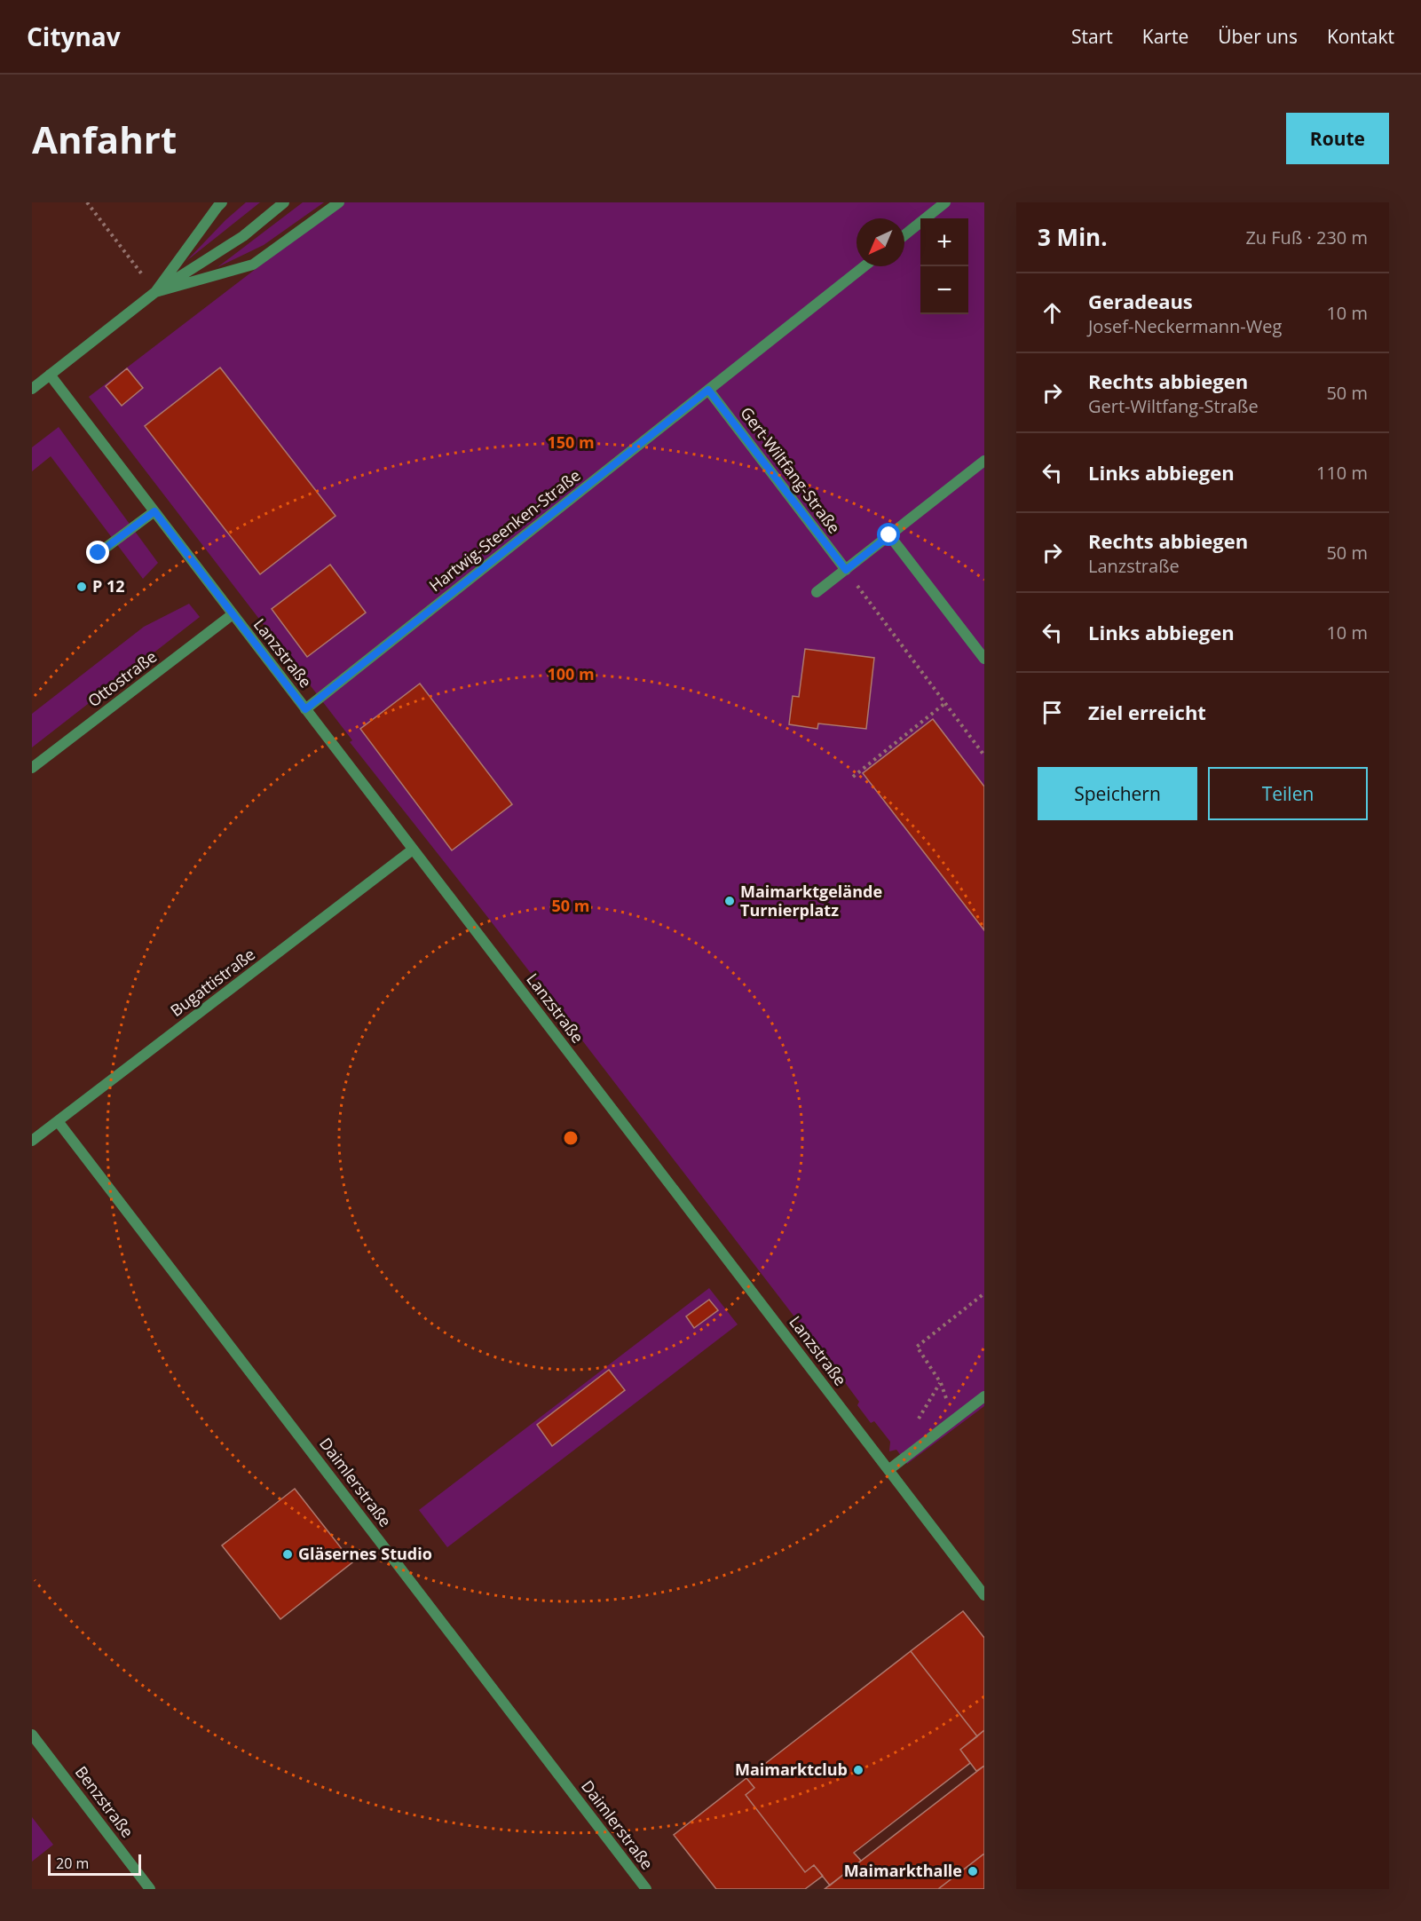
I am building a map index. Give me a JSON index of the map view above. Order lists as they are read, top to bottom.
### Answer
{
  "streets": {
    "lane": [
      "Gert-Wiltfang-Straße",
      "Hartwig-Steenken-Straße",
      "Lanzstraße",
      "Ottostraße",
      "Bugattistraße",
      "Daimlerstraße",
      "Benzstraße"
    ]
  },
  "crossings": [
    ["Gert-Wiltfang-Straße", "Hartwig-Steenken-Straße"],
    ["Hartwig-Steenken-Straße", "Lanzstraße"],
    ["Lanzstraße", "Ottostraße"],
    ["Lanzstraße", "Bugattistraße"],
    ["Bugattistraße", "Daimlerstraße"]
  ],
  "places": [
    "P 12",
    "Maimarktgelände Turnierplatz",
    "Gläsernes Studio",
    "Maimarktclub",
    "Maimarkthalle"
  ],
  "scale_bar": "20 m",
  "north": "bottom left",
  "page": {
    "header": "Citynav",
    "nav": [
      "Start",
      "Karte",
      "Über uns",
      "Kontakt"
    ],
    "buttons": [
      "Route",
      ["Speichern", "Teilen"]
    ],
    "title": "Anfahrt",
    "heading": ["3 Min.", "Zu Fuß · 230 m"],
    "map_buttons": ["+", "−"],
    "list": [
      ["Geradeaus", "Josef-Neckermann-Weg", "10 m"],
      ["Rechts abbiegen", "Gert-Wiltfang-Straße", "50 m"],
      ["Links abbiegen", "110 m"],
      ["Rechts abbiegen", "Lanzstraße", "50 m"],
      ["Links abbiegen", "10 m"],
      "Ziel erreicht"
    ],
    "scale": "20 m"
  },
  "rings": ["150 m", "100 m", "50 m"]
}
